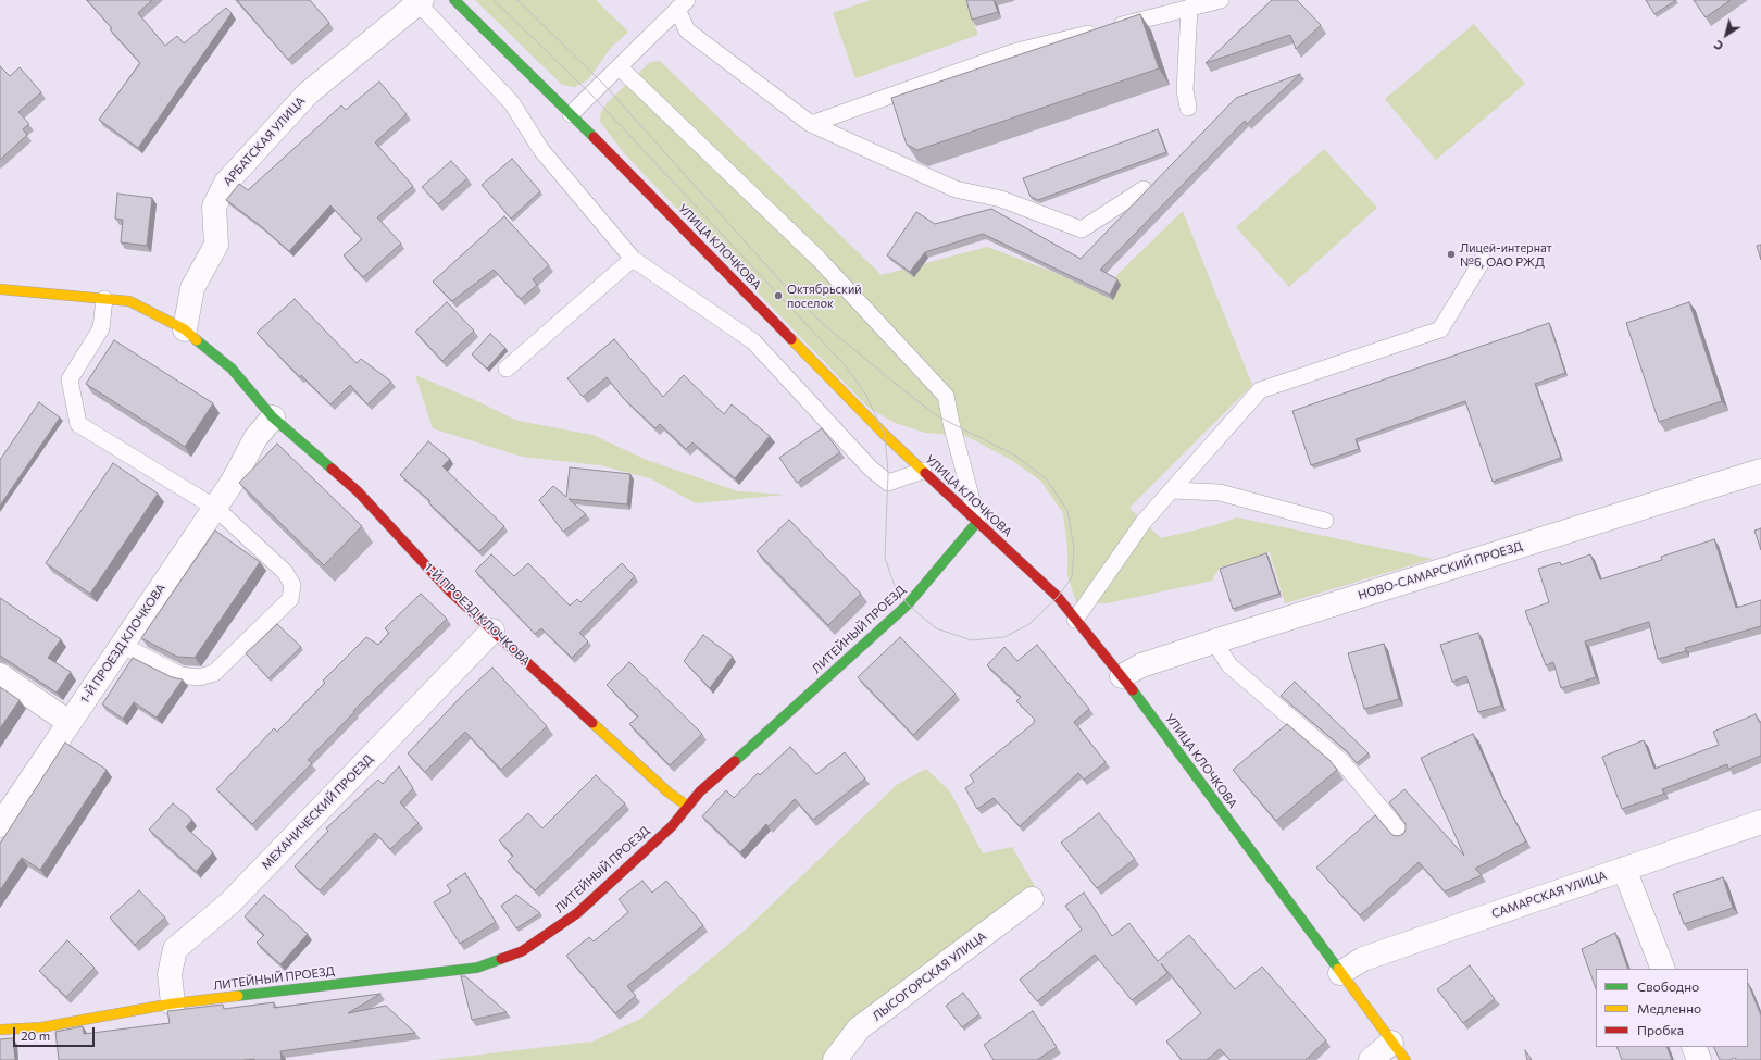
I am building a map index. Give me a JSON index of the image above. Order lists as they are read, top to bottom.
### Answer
{
  "streets": {
    "street": [
      "АРБАТСКАЯ УЛИЦА",
      "УЛИЦА КЛОЧКОВА",
      "НОВО-САМАРСКИЙ ПРОЕЗД",
      "1-Й ПРОЕЗД КЛОЧКОВА",
      "ЛИТЕЙНЫЙ ПРОЕЗД",
      "МЕХАНИЧЕСКИЙ ПРОЕЗД",
      "САМАРСКАЯ УЛИЦА",
      "ЛЫСОГОРСКАЯ УЛИЦА"
    ]
  },
  "crossings": [
    ["АРБАТСКАЯ УЛИЦА", "1-Й ПРОЕЗД КЛОЧКОВА"],
    ["УЛИЦА КЛОЧКОВА", "НОВО-САМАРСКИЙ ПРОЕЗД"],
    ["УЛИЦА КЛОЧКОВА", "ЛИТЕЙНЫЙ ПРОЕЗД"],
    ["УЛИЦА КЛОЧКОВА", "САМАРСКАЯ УЛИЦА"],
    ["1-Й ПРОЕЗД КЛОЧКОВА", "ЛИТЕЙНЫЙ ПРОЕЗД"],
    ["1-Й ПРОЕЗД КЛОЧКОВА", "МЕХАНИЧЕСКИЙ ПРОЕЗД"],
    ["ЛИТЕЙНЫЙ ПРОЕЗД", "МЕХАНИЧЕСКИЙ ПРОЕЗД"]
  ],
  "places": ["Лицей-интернат №6, ОАО РЖД", "Октябрьский поселок"],
  "legend": ["Свободно", "Медленно", "Пробка"],
  "scale_bar": "20 m",
  "north": "bottom left"
}
